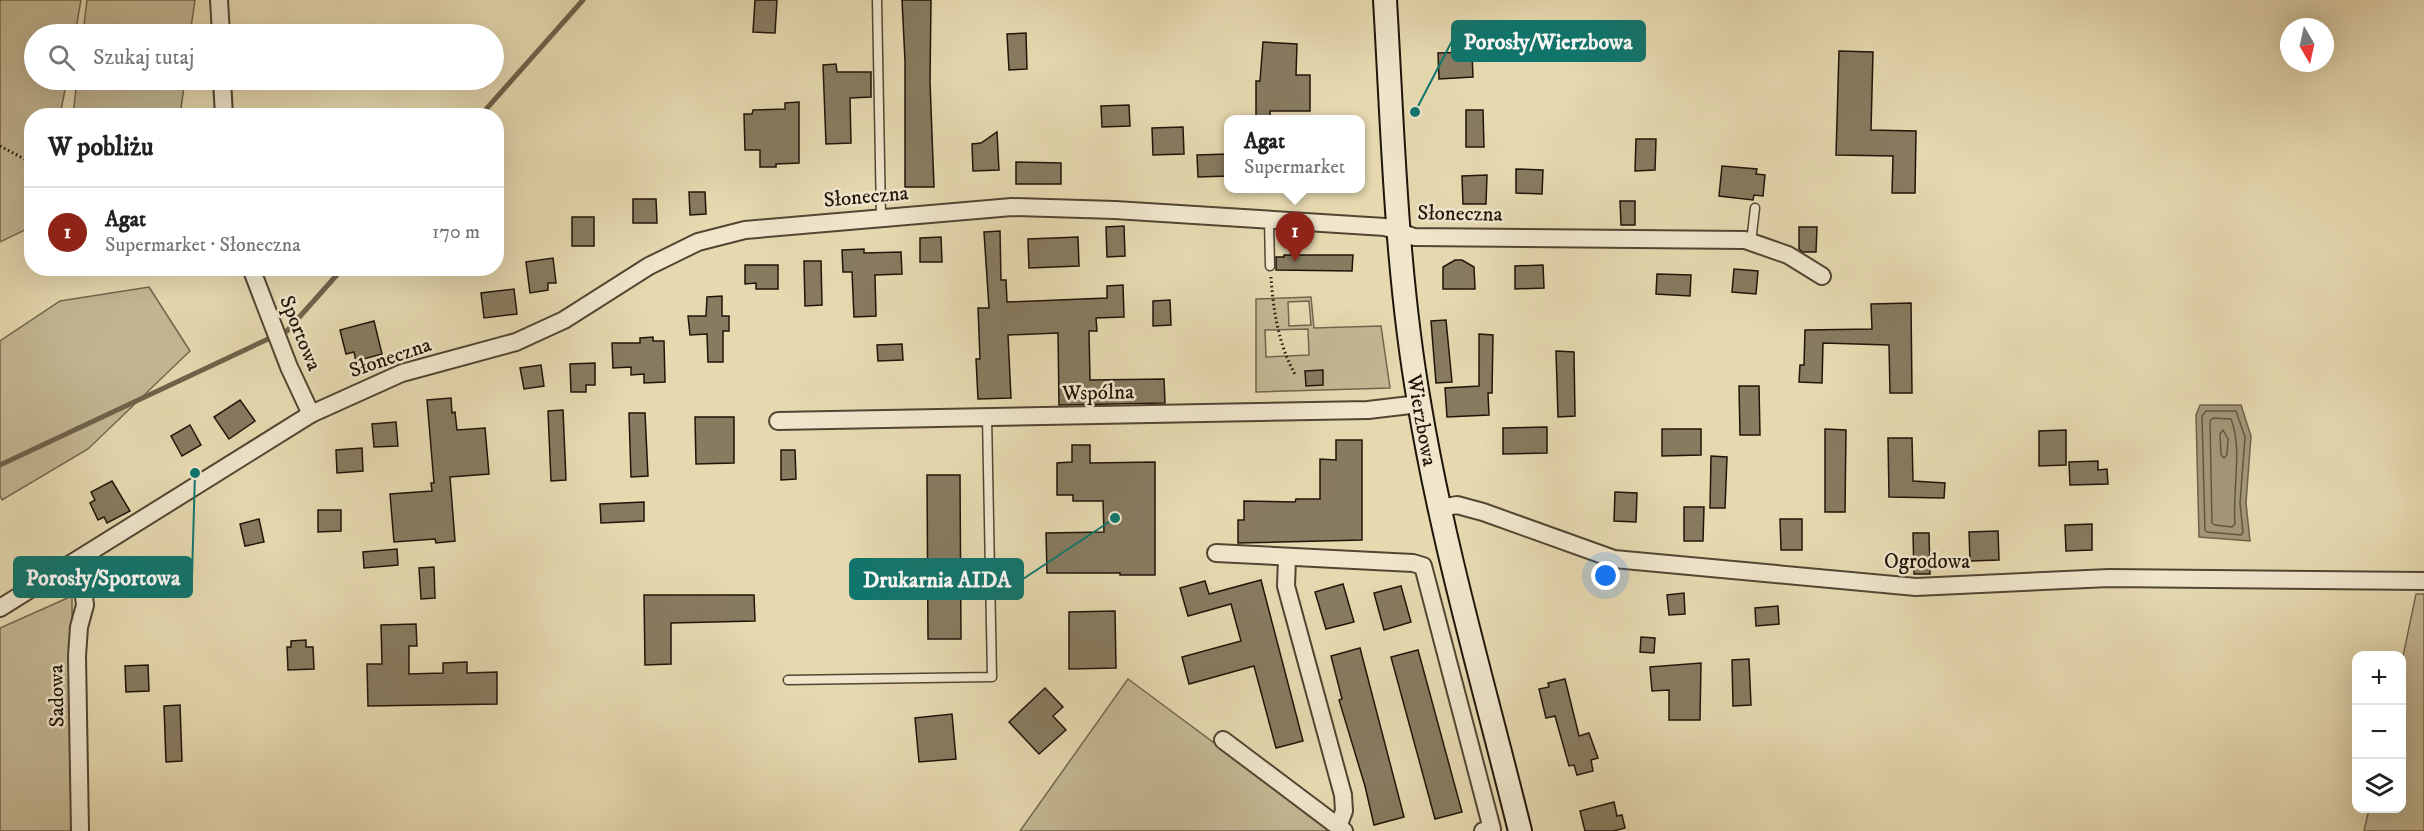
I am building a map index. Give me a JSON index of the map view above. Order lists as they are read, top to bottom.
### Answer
{
  "streets": {
    "street": [
      "Słoneczna",
      "Sportowa",
      "Wspólna",
      "Wierzbowa",
      "Ogrodowa",
      "Sadowa"
    ]
  },
  "crossings": [
    ["Słoneczna", "Sportowa"],
    ["Słoneczna", "Wierzbowa"],
    ["Słoneczna", "Sadowa"],
    ["Wspólna", "Wierzbowa"],
    ["Wierzbowa", "Ogrodowa"]
  ],
  "places": ["Porosły/Wierzbowa", "Porosły/Sportowa", "Drukarnia AIDA"],
  "north": "bottom",
  "page": {
    "search": "Szukaj tutaj",
    "heading": "W pobliżu",
    "popup": ["Agat", "Supermarket"],
    "list": [
      {
        "mark": "1",
        "name": "Agat",
        "note": "Supermarket · Słoneczna",
        "value": "170 m"
      }
    ],
    "pins": "1",
    "map_buttons": ["+", "−"]
  }
}
